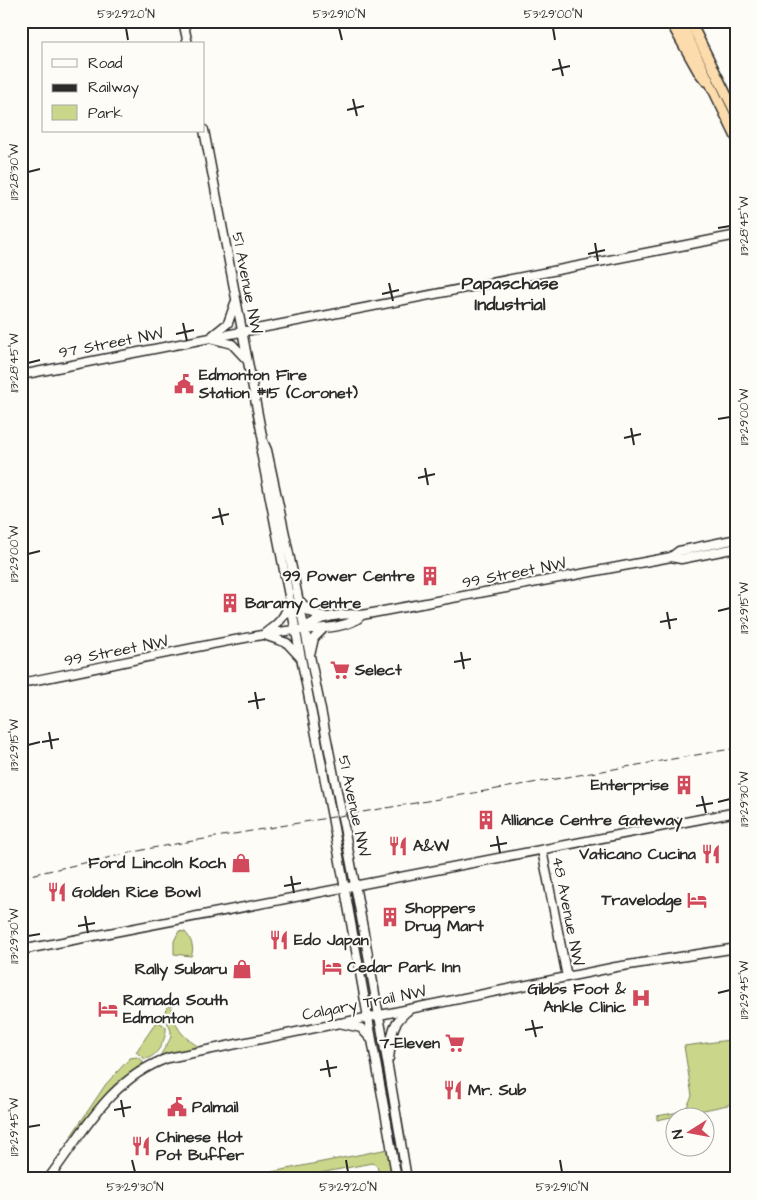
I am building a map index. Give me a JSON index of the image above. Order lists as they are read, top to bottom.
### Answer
{
  "streets": {
    "main road": [
      "51 Avenue NW",
      "97 Street NW",
      "99 Street NW",
      "48 Avenue NW",
      "Calgary Trail NW"
    ]
  },
  "crossings": [
    ["51 Avenue NW", "97 Street NW"],
    ["51 Avenue NW", "99 Street NW"],
    ["51 Avenue NW", "Calgary Trail NW"],
    ["48 Avenue NW", "Calgary Trail NW"]
  ],
  "districts": ["Papaschase Industrial"],
  "places": {
    "public building": ["Edmonton Fire Station #15 (Coronet)", "Palmail"],
    "building": [
      "99 Power Centre",
      "Baramy Centre",
      "Enterprise",
      "Alliance Centre Gateway",
      "Shoppers Drug Mart"
    ],
    "supermarket": ["Select", "7-Eleven"],
    "restaurant": [
      "A&W",
      "Vaticano Cucina",
      "Golden Rice Bowl",
      "Edo Japan",
      "Mr. Sub",
      "Chinese Hot Pot Buffer"
    ],
    "shop": ["Ford Lincoln Koch", "Rally Subaru"],
    "hotel": ["Travelodge", "Cedar Park Inn", "Ramada South Edmonton"],
    "hospital": ["Gibbs Foot & Ankle Clinic"]
  },
  "legend": ["Road", "Railway", "Park"],
  "north": "left",
  "coordinates": [
    "53°29'20\"N",
    "53°29'10\"N",
    "53°29'00\"N",
    "113°28'30\"W",
    "113°28'45\"W",
    "113°29'00\"W",
    "113°29'15\"W",
    "113°29'30\"W",
    "113°29'45\"W",
    "53°29'30\"N"
  ]
}
